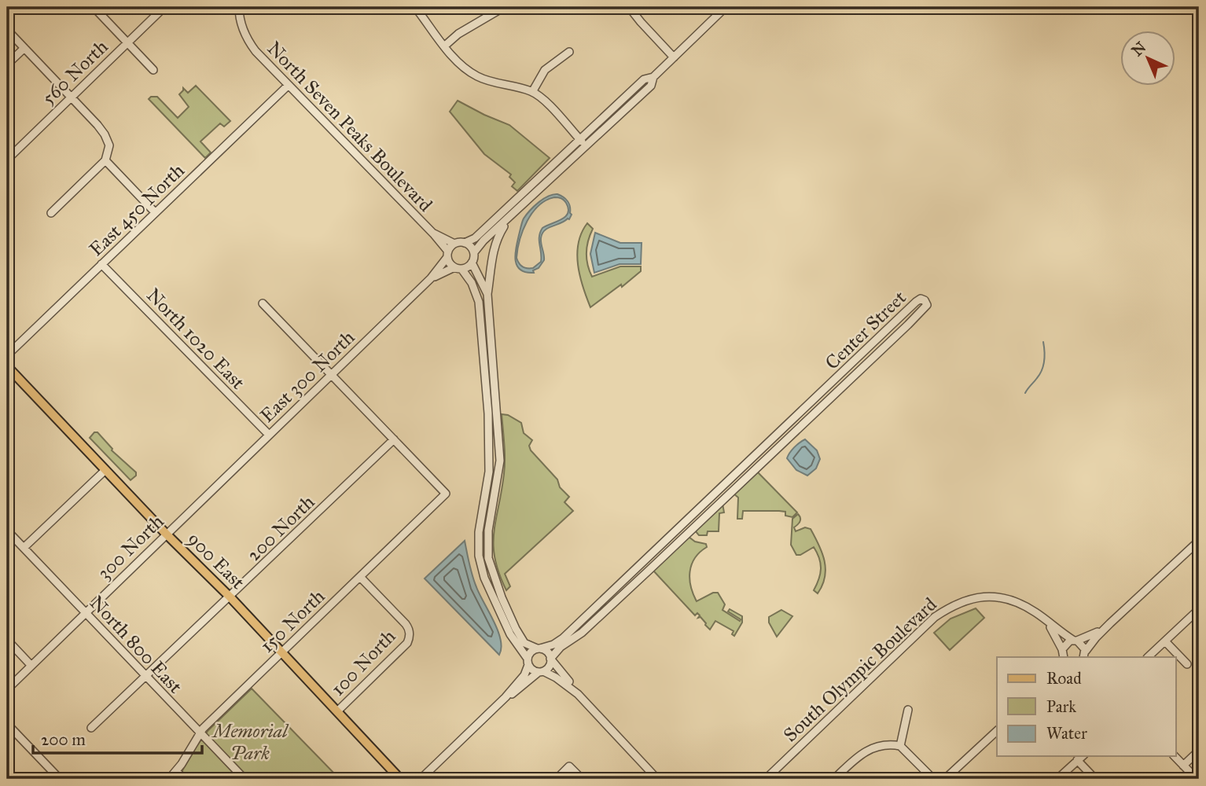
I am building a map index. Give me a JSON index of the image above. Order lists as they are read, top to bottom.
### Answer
{
  "streets": {
    "main road": ["900 East"],
    "street": [
      "560 North",
      "North Seven Peaks Boulevard",
      "East 450 North",
      "Center Street",
      "North 1020 East",
      "East 300 North",
      "200 North",
      "300 North",
      "150 North",
      "North 800 East",
      "100 North",
      "South Olympic Boulevard"
    ]
  },
  "crossings": [
    ["North Seven Peaks Boulevard", "East 450 North"],
    ["North Seven Peaks Boulevard", "East 300 North"],
    ["East 450 North", "North 1020 East"],
    ["North 1020 East", "East 300 North"],
    ["East 300 North", "300 North"],
    ["200 North", "900 East"],
    ["200 North", "150 North"],
    ["200 North", "North 800 East"],
    ["300 North", "900 East"],
    ["300 North", "North 800 East"],
    ["900 East", "150 North"],
    ["900 East", "100 North"],
    ["150 North", "North 800 East"],
    ["150 North", "100 North"]
  ],
  "parks": ["Memorial Park"],
  "legend": ["Road", "Park", "Water"],
  "scale_bar": "200 m",
  "north": "top left"
}
